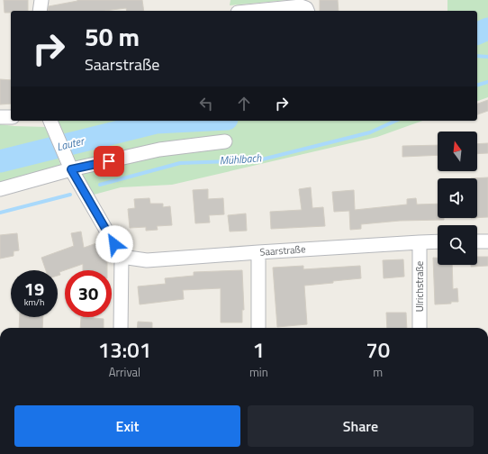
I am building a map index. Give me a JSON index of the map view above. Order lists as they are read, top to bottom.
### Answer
{
  "streets": {
    "street": ["Saarstraße", "Ulrichstraße"]
  },
  "crossings": [
    ["Saarstraße", "Ulrichstraße"]
  ],
  "water": ["Lauter", "Mühlbach"],
  "north": "top",
  "page": {
    "turn": ["50 m", "Saarstraße"],
    "speed": "19 km/h",
    "limit": "30",
    "eta": [
      "13:01",
      "Arrival",
      "1",
      "min",
      "70",
      "m"
    ],
    "buttons": ["Exit", "Share"]
  }
}
